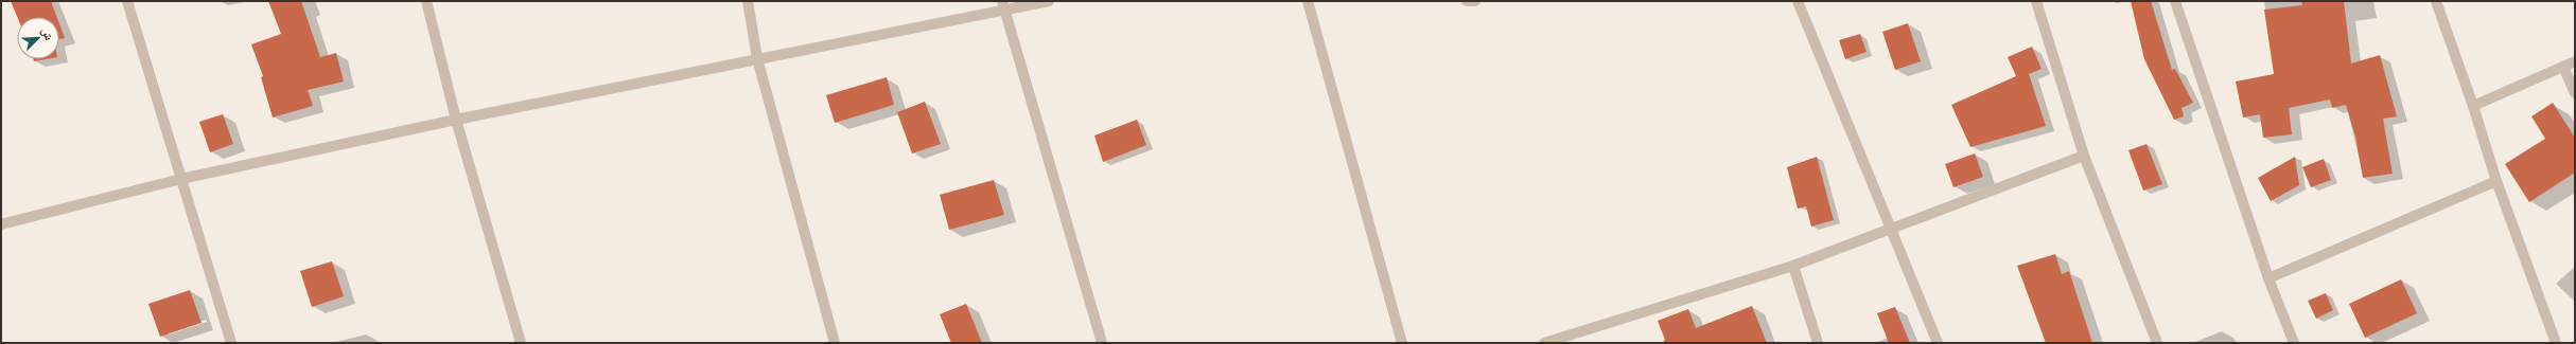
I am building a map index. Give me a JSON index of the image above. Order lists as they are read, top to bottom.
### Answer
{
  "north": "top right"
}
